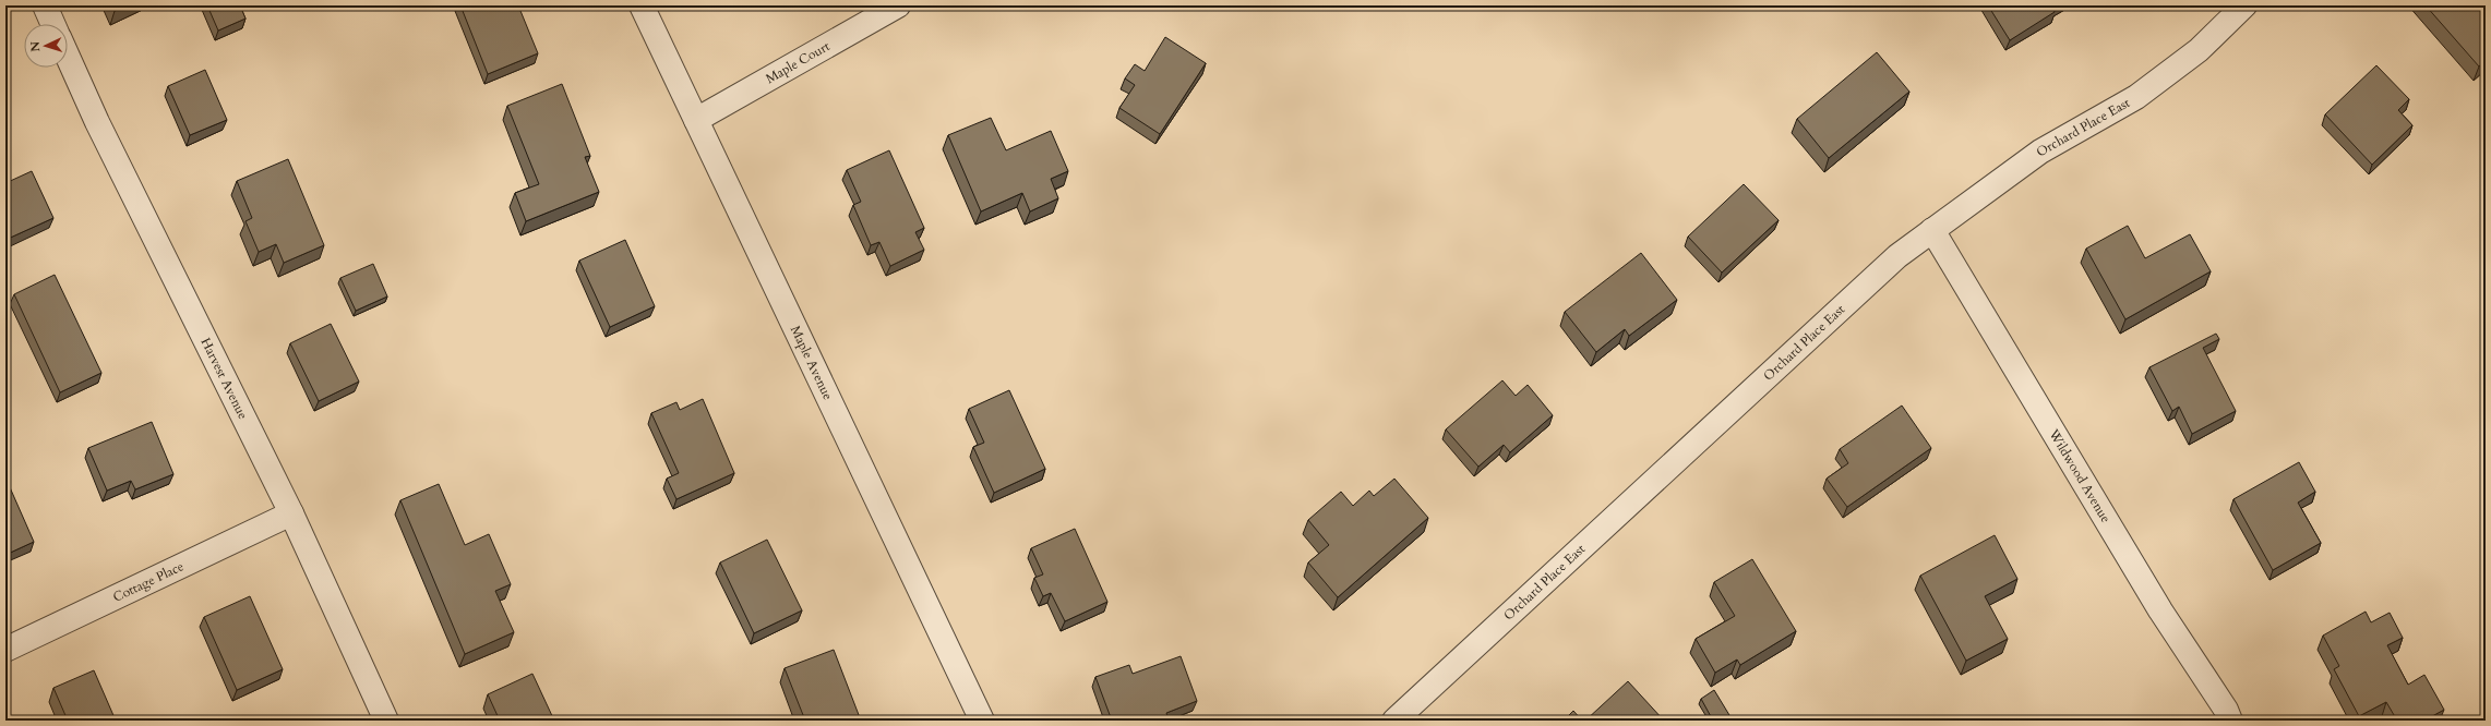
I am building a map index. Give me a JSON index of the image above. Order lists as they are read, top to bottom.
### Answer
{
  "streets": {
    "street": [
      "Maple Court",
      "Orchard Place East",
      "Maple Avenue",
      "Harvest Avenue",
      "Wildwood Avenue",
      "Cottage Place"
    ]
  },
  "crossings": [
    ["Maple Court", "Maple Avenue"],
    ["Orchard Place East", "Wildwood Avenue"],
    ["Harvest Avenue", "Cottage Place"]
  ],
  "north": "left"
}
